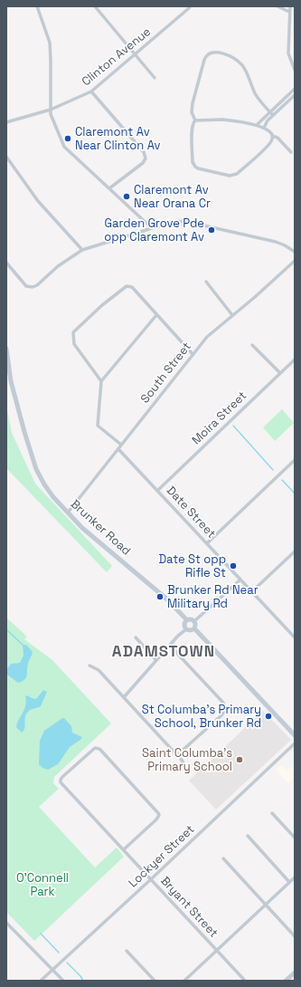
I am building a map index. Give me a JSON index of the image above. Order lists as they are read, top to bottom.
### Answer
{
  "streets": {
    "main road": ["Brunker Road"],
    "street": [
      "Clinton Avenue",
      "South Street",
      "Moira Street",
      "Date Street",
      "Lockyer Street",
      "Bryant Street"
    ]
  },
  "crossings": [
    ["South Street", "Date Street"],
    ["South Street", "Brunker Road"],
    ["Moira Street", "Date Street"],
    ["Lockyer Street", "Bryant Street"]
  ],
  "districts": ["ADAMSTOWN"],
  "parks": ["O'Connell Park"],
  "places": [
    "Claremont Av Near Clinton Av",
    "Claremont Av Near Orana Cr",
    "Garden Grove Pde opp Claremont Av",
    "Date St opp Rifle St",
    "Brunker Rd Near Military Rd",
    "St Columba's Primary School, Brunker Rd",
    "Saint Columba’s Primary School"
  ]
}
